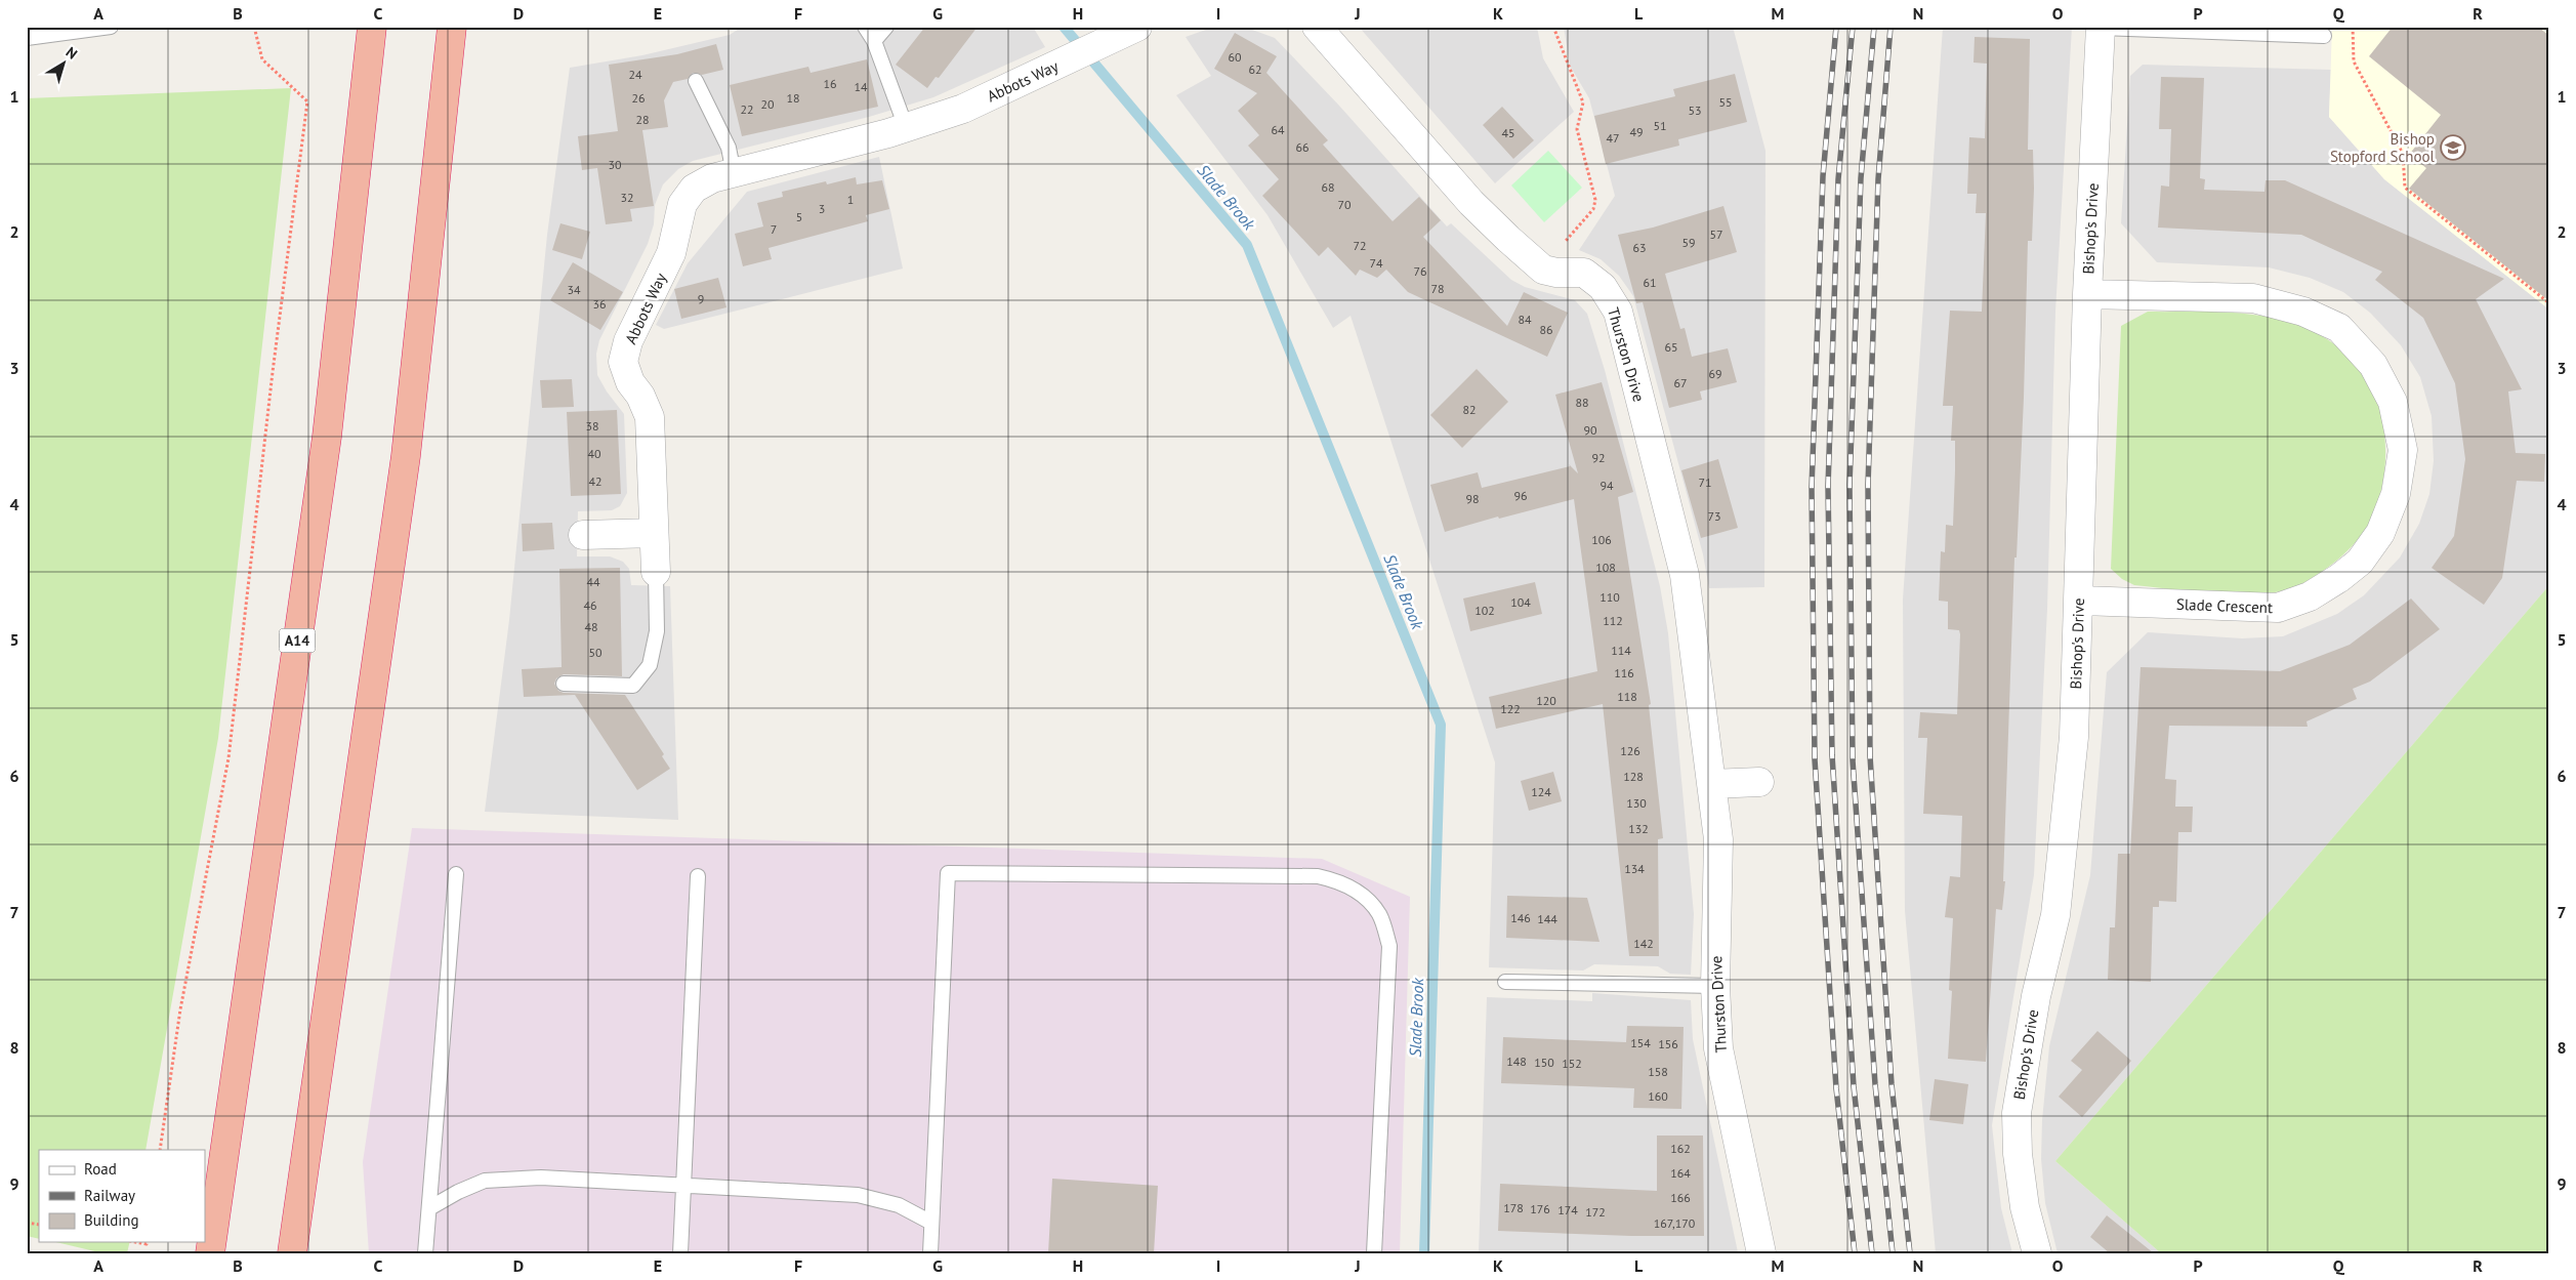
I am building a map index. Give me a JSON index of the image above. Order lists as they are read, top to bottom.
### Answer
{
  "streets": {
    "highway": ["A14"],
    "street": [
      "Abbots Way",
      "Bishop's Drive",
      "Thurston Drive",
      "Slade Crescent"
    ]
  },
  "crossings": [
    ["Bishop's Drive", "Slade Crescent"]
  ],
  "water": ["Slade Brook"],
  "places": {
    "school or university": ["Bishop Stopford School"]
  },
  "house_numbers": [
    "60",
    "62",
    "24",
    "16",
    "14",
    "26",
    "18",
    "55",
    "20",
    "22",
    "53",
    "28",
    "51",
    "64",
    "49",
    "45",
    "47",
    "66",
    "30",
    "68",
    "32",
    "1",
    "70",
    "3",
    "5",
    "7",
    "57",
    "59",
    "72",
    "63",
    "74",
    "76",
    "61",
    "78",
    "34",
    "9",
    "36",
    "84",
    "86",
    "65",
    "69",
    "67",
    "88",
    "82",
    "38",
    "90",
    "40",
    "92",
    "42",
    "71",
    "94",
    "96",
    "98",
    "73",
    "106",
    "108",
    "44",
    "110",
    "104",
    "46",
    "102",
    "112",
    "48",
    "114",
    "50",
    "116",
    "118",
    "120",
    "122",
    "126",
    "128",
    "124",
    "130",
    "132",
    "134",
    "146",
    "144",
    "142",
    "154",
    "156",
    "148",
    "150",
    "152",
    "158",
    "160",
    "162",
    "164",
    "166",
    "178",
    "176",
    "174",
    "172",
    "167,170"
  ],
  "legend": ["Road", "Railway", "Building"],
  "north": "top right",
  "grid": {
    "columns": [
      "A",
      "B",
      "C",
      "D",
      "E",
      "F",
      "G",
      "H",
      "I",
      "J",
      "K",
      "L",
      "M",
      "N",
      "O",
      "P",
      "Q",
      "R"
    ],
    "rows": [
      "1",
      "2",
      "3",
      "4",
      "5",
      "6",
      "7",
      "8",
      "9"
    ]
  }
}
